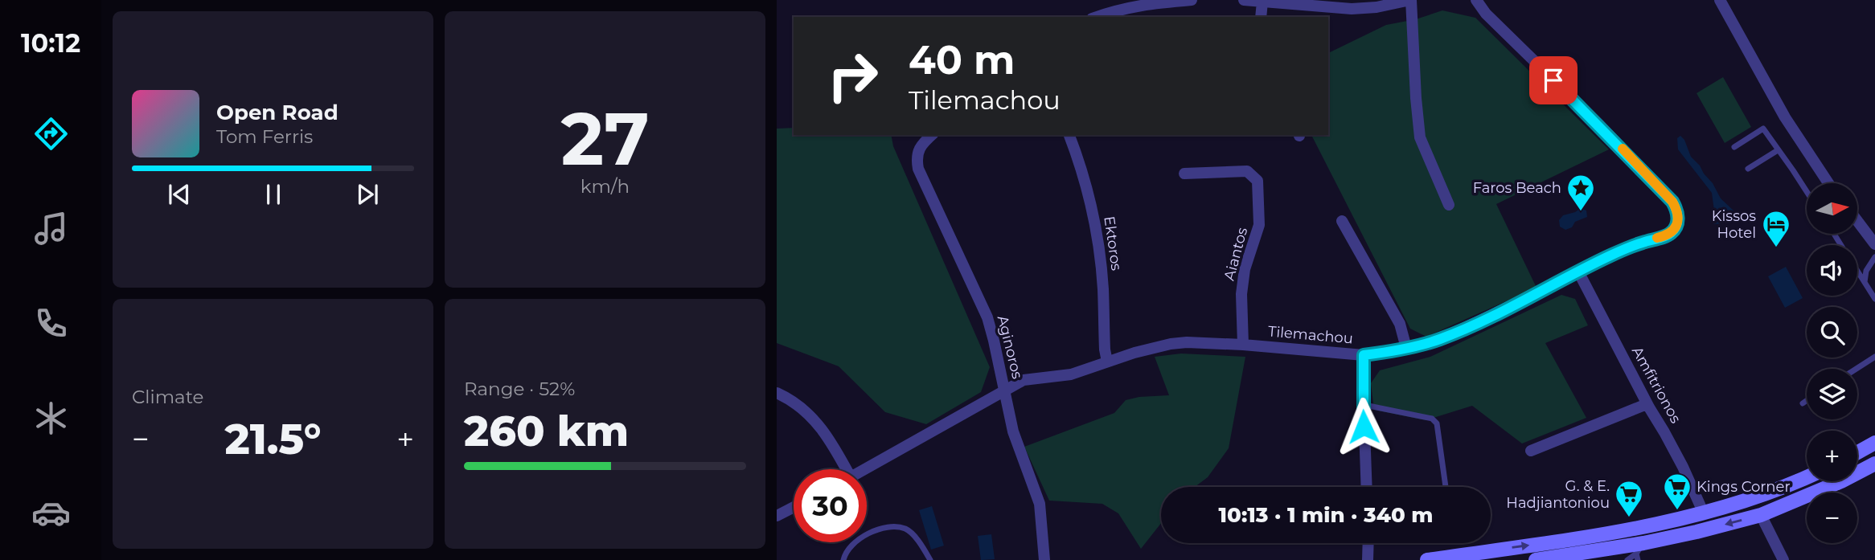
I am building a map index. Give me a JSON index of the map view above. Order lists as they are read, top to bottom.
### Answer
{
  "streets": {
    "street": [
      "Ektoros",
      "Aiantos",
      "Tilemachou",
      "Aginoros",
      "Amfitrionos"
    ]
  },
  "crossings": [
    ["Ektoros", "Tilemachou"],
    ["Aiantos", "Tilemachou"],
    ["Tilemachou", "Aginoros"],
    ["Tilemachou", "Amfitrionos"]
  ],
  "places": {
    "place": ["Faros Beach"],
    "hotel": ["Kissos Hotel"],
    "supermarket": ["Kings Corner", "G. & E. Hadjiantoniou"]
  },
  "north": "right",
  "page": {
    "tabs": "10:12",
    "tile": [
      ["27", "km/h"],
      "Climate",
      ["Range · 52%", "260 km"]
    ],
    "turn": ["40 m", "Tilemachou"],
    "song": ["Open Road", "Tom Ferris"],
    "map_buttons": ["+", "−"],
    "heat": ["−", "21.5°", "+"],
    "limit": "30",
    "trip": "10:13 · 1 min · 340 m"
  }
}
